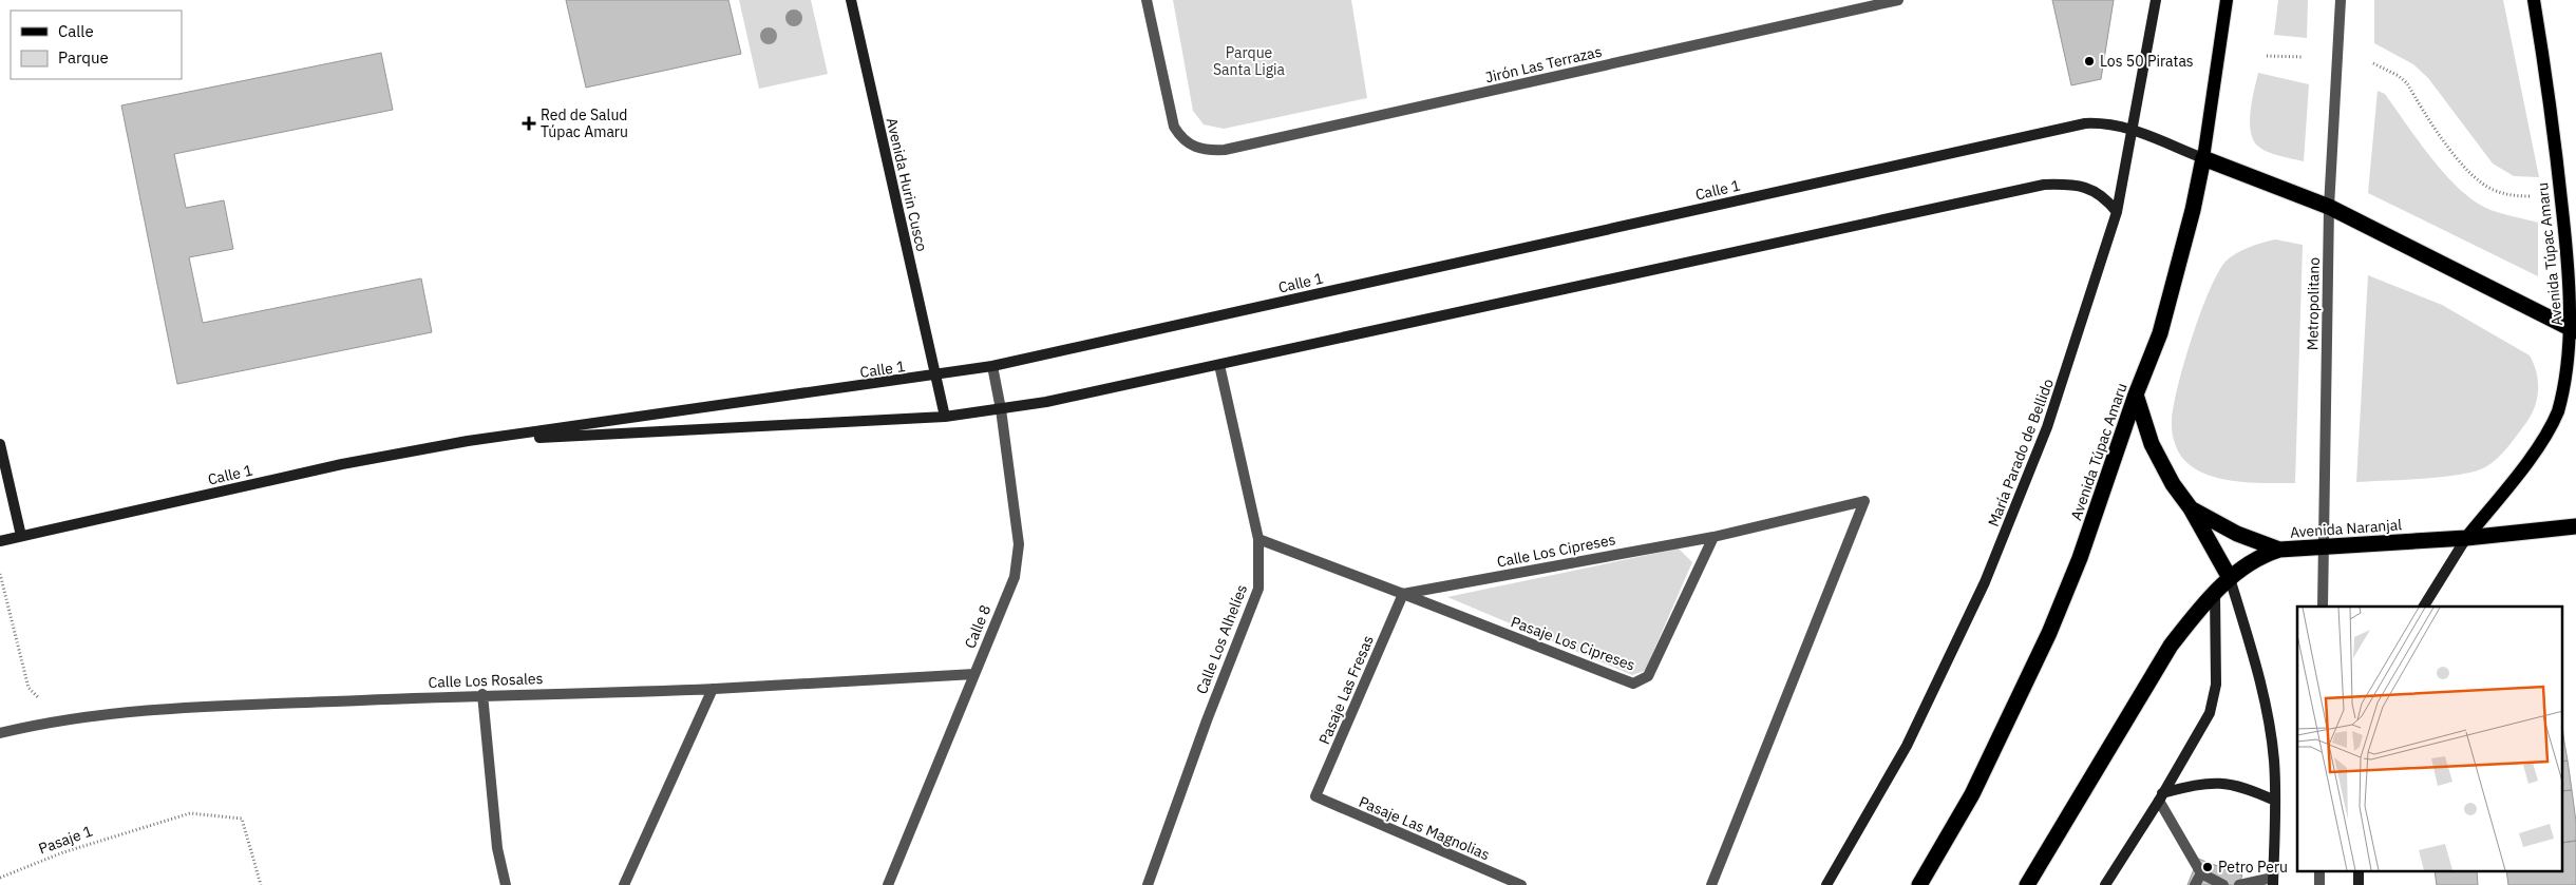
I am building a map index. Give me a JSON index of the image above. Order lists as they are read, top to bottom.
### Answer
{
  "streets": {
    "highway": ["Avenida Túpac Amaru", "Avenida Naranjal"],
    "street": [
      "Jirón Las Terrazas",
      "Avenida Hurin Cusco",
      "Calle 1",
      "Metropolitano",
      "María Parado de Bellido",
      "Calle Los Cipreses",
      "Calle 8",
      "Calle Los Alhelíes",
      "Pasaje Los Cipreses",
      "Calle Los Rosales",
      "Pasaje Las Fresas",
      "Pasaje Las Magnolias"
    ],
    "path": ["Pasaje 1"]
  },
  "crossings": [
    ["Avenida Hurin Cusco", "Calle 1"],
    ["Calle 1", "Avenida Túpac Amaru"],
    ["Calle 1", "María Parado de Bellido"],
    ["Calle 1", "Calle 8"],
    ["Calle 1", "Calle Los Alhelíes"],
    ["Avenida Túpac Amaru", "Avenida Naranjal"],
    ["Metropolitano", "Avenida Naranjal"],
    ["Calle Los Cipreses", "Pasaje Los Cipreses"],
    ["Calle Los Cipreses", "Pasaje Las Fresas"],
    ["Calle 8", "Calle Los Rosales"],
    ["Pasaje Los Cipreses", "Pasaje Las Fresas"],
    ["Pasaje Las Fresas", "Pasaje Las Magnolias"]
  ],
  "parks": ["Parque Santa Ligia"],
  "places": {
    "other": ["Los 50 Piratas", "Petro Peru"],
    "health": ["Red de Salud Túpac Amaru"]
  },
  "legend": ["Calle", "Parque"]
}
